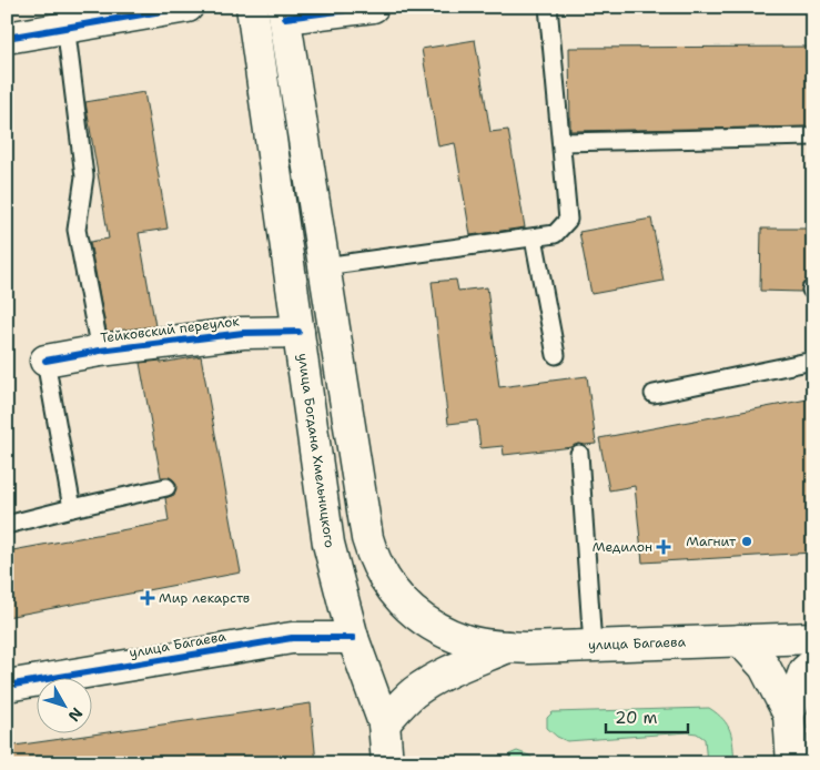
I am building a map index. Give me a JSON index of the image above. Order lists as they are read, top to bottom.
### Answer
{
  "streets": {
    "main road": ["Тейковский переулок", "улица Богдана Хмельницкого", "улица Багаева"]
  },
  "crossings": [
    ["Тейковский переулок", "улица Богдана Хмельницкого"],
    ["улица Богдана Хмельницкого", "улица Багаева"]
  ],
  "places": {
    "other": ["Магнит"],
    "health": ["Медилон", "Мир лекарств"]
  },
  "scale_bar": "20 m",
  "north": "bottom right"
}
